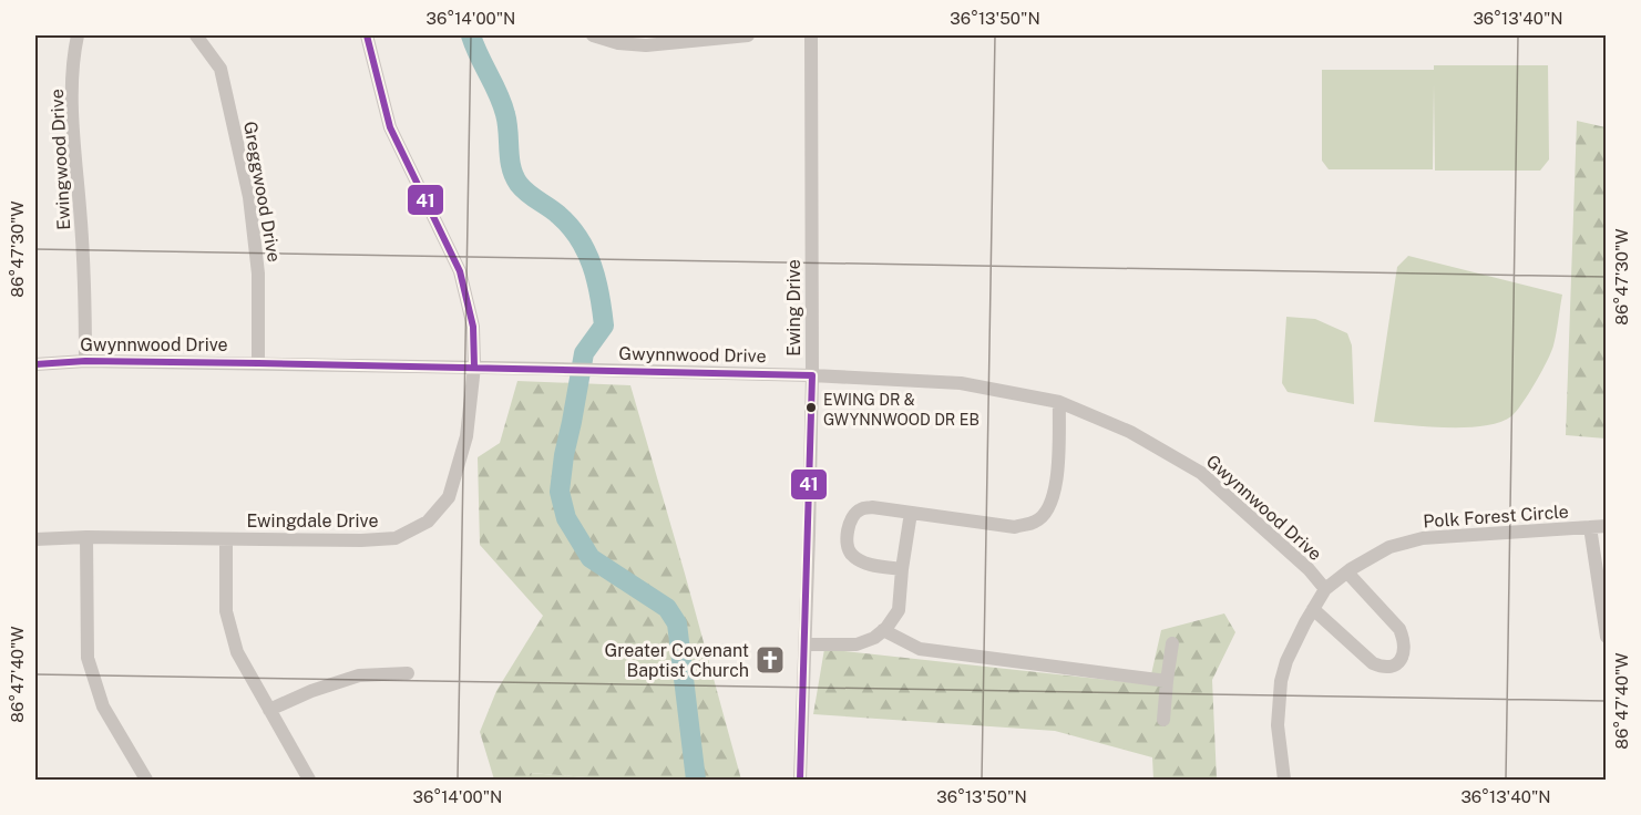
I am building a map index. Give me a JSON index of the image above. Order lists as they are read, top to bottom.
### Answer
{
  "streets": {
    "street": [
      "Ewingwood Drive",
      "Greggwood Drive",
      "Ewing Drive",
      "Gwynnwood Drive",
      "Polk Forest Circle",
      "Ewingdale Drive"
    ]
  },
  "crossings": [
    ["Ewingwood Drive", "Gwynnwood Drive"],
    ["Greggwood Drive", "Gwynnwood Drive"],
    ["Ewing Drive", "Gwynnwood Drive"],
    ["Gwynnwood Drive", "Polk Forest Circle"],
    ["Gwynnwood Drive", "Ewingdale Drive"]
  ],
  "places": {
    "other": ["EWING DR & GWYNNWOOD DR EB"],
    "church": ["Greater Covenant Baptist Church"]
  },
  "lines": ["transit line 41"],
  "coordinates": [
    "36°14'00\"N",
    "36°13'50\"N",
    "36°13'40\"N",
    "86°47'30\"W",
    "86°47'40\"W"
  ]
}
